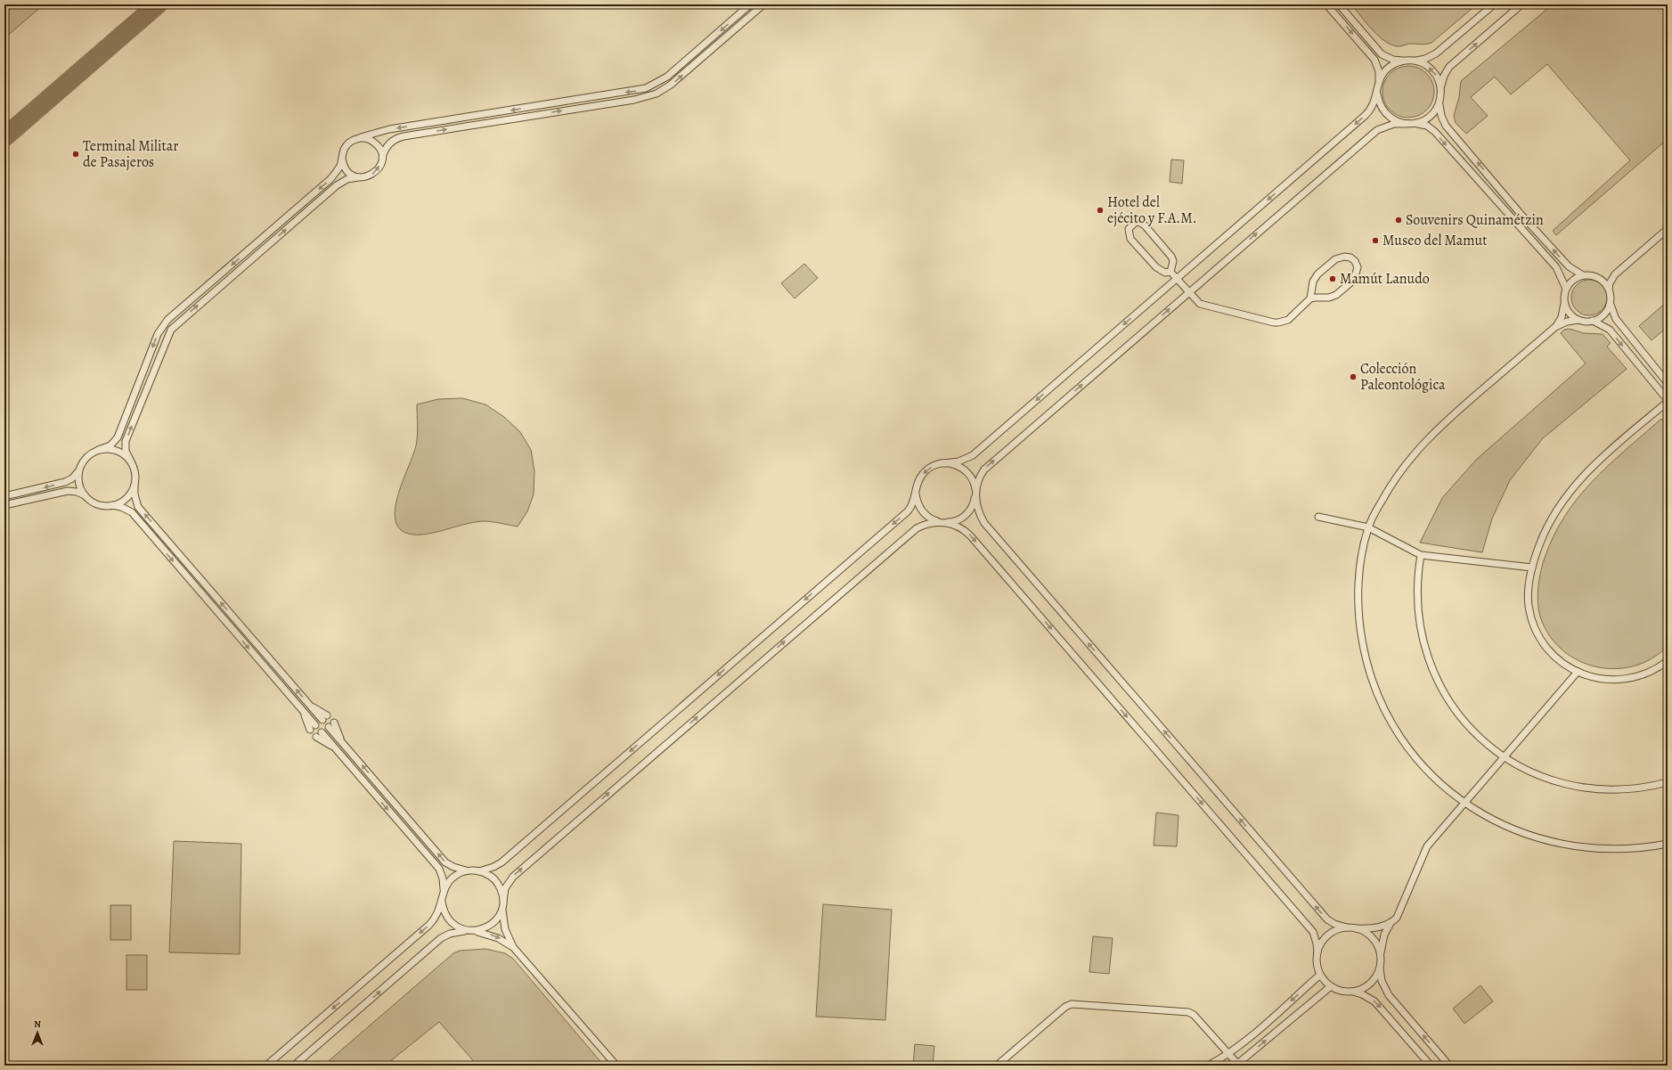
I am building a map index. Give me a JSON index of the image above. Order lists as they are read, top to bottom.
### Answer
{
  "places": [
    "Terminal Militar de Pasajeros",
    "Hotel del ejécito y F.A.M.",
    "Souvenirs Quinamétzin",
    "Museo del Mamut",
    "Mamút Lanudo",
    "Colección Paleontológica"
  ],
  "north": "top"
}
